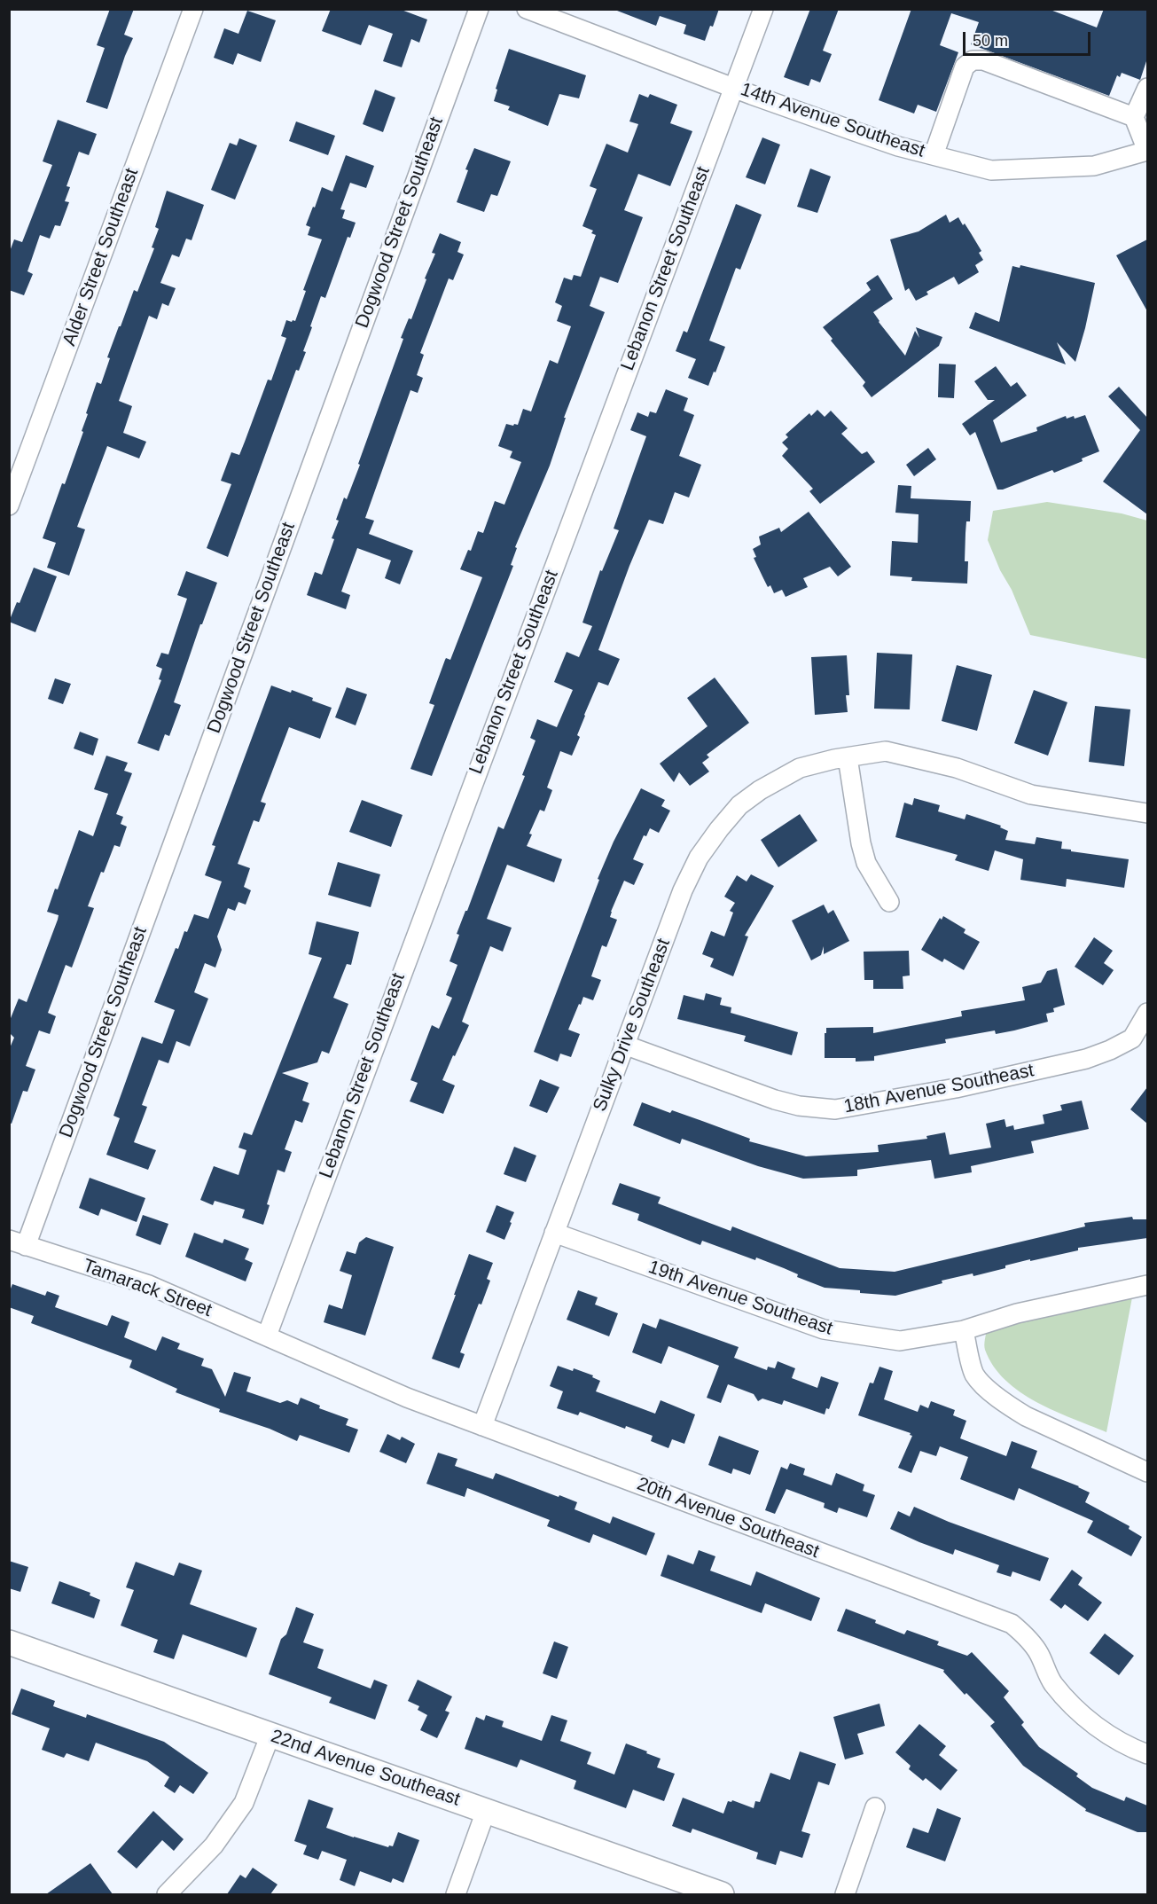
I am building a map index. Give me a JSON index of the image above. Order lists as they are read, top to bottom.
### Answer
{
  "streets": {
    "street": [
      "14th Avenue Southeast",
      "Dogwood Street Southeast",
      "Alder Street Southeast",
      "Lebanon Street Southeast",
      "Sulky Drive Southeast",
      "18th Avenue Southeast",
      "Tamarack Street",
      "19th Avenue Southeast",
      "20th Avenue Southeast",
      "22nd Avenue Southeast"
    ]
  },
  "crossings": [
    ["14th Avenue Southeast", "Lebanon Street Southeast"],
    ["Dogwood Street Southeast", "Tamarack Street"],
    ["Lebanon Street Southeast", "Tamarack Street"],
    ["Lebanon Street Southeast", "20th Avenue Southeast"],
    ["Sulky Drive Southeast", "18th Avenue Southeast"],
    ["Sulky Drive Southeast", "19th Avenue Southeast"],
    ["Sulky Drive Southeast", "20th Avenue Southeast"],
    ["Tamarack Street", "20th Avenue Southeast"]
  ],
  "scale_bar": "50 m"
}
